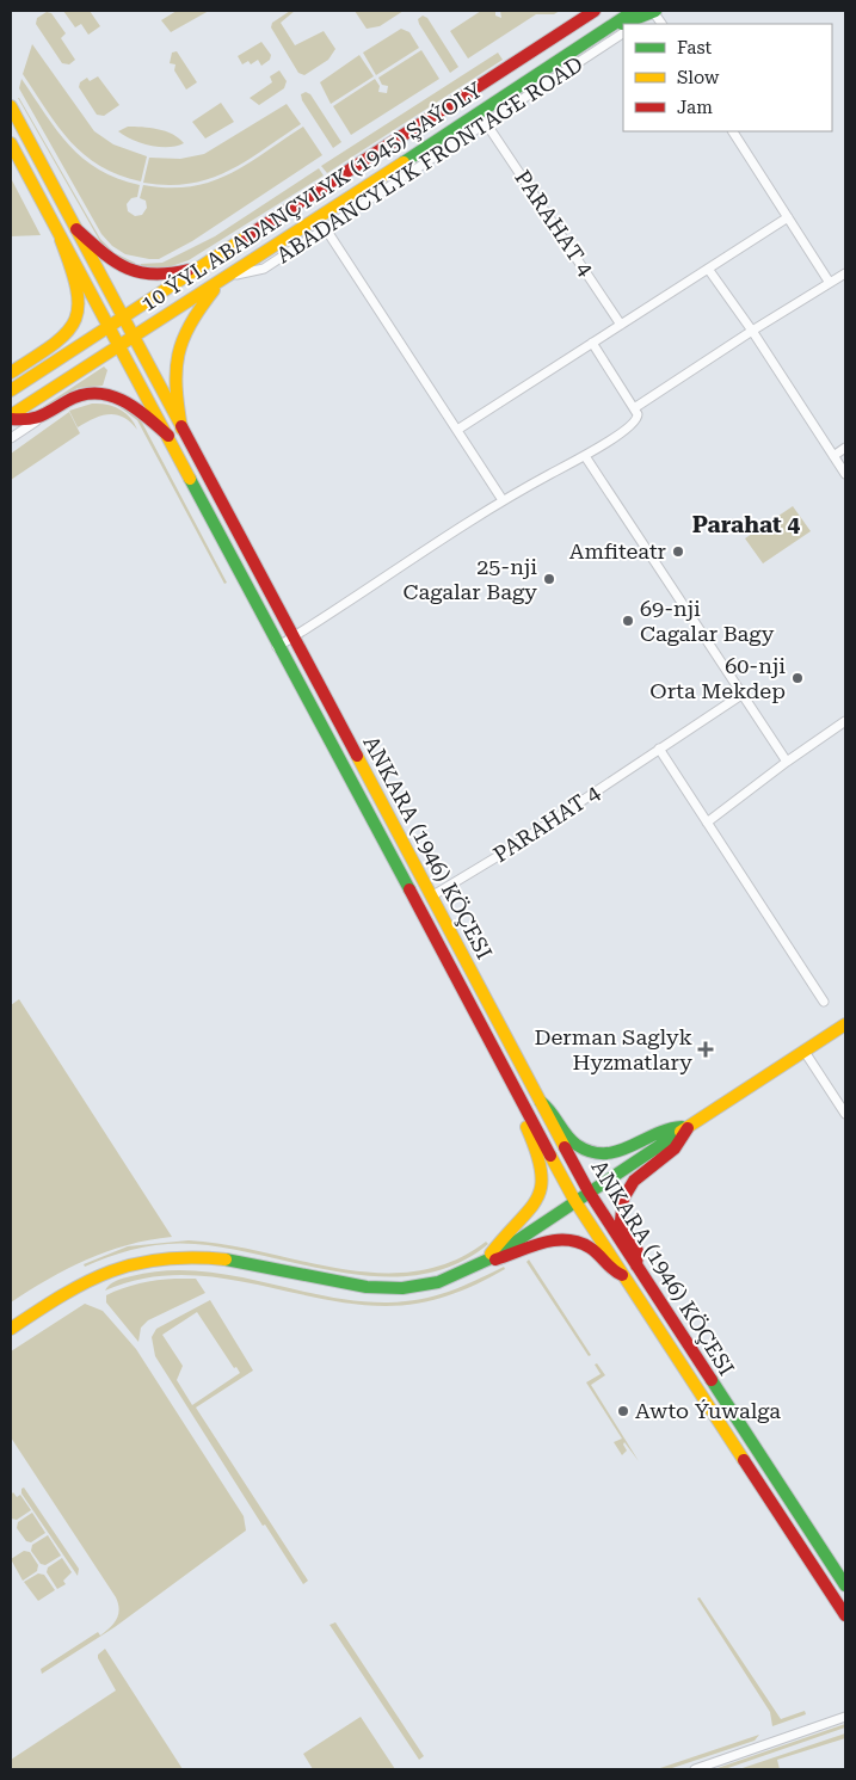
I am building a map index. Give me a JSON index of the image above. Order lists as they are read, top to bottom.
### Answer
{
  "streets": {
    "main road": ["10 ÝYL ABADANÇYLYK (1945) ŞAÝOLY", "ANKARA (1946) KÖÇESI"],
    "street": ["ABADANCYLYK FRONTAGE ROAD", "PARAHAT 4"]
  },
  "crossings": [
    ["ABADANCYLYK FRONTAGE ROAD", "10 ÝYL ABADANÇYLYK (1945) ŞAÝOLY"],
    ["ABADANCYLYK FRONTAGE ROAD", "PARAHAT 4"],
    ["10 ÝYL ABADANÇYLYK (1945) ŞAÝOLY", "ANKARA (1946) KÖÇESI"],
    ["PARAHAT 4", "ANKARA (1946) KÖÇESI"]
  ],
  "districts": ["Parahat 4"],
  "places": {
    "other": [
      "Amfiteatr",
      "25-nji Cagalar Bagy",
      "69-nji Cagalar Bagy",
      "60-nji Orta Mekdep",
      "Awto Ýuwalga"
    ],
    "health": ["Derman Saglyk Hyzmatlary"]
  },
  "legend": ["Fast", "Slow", "Jam"]
}
